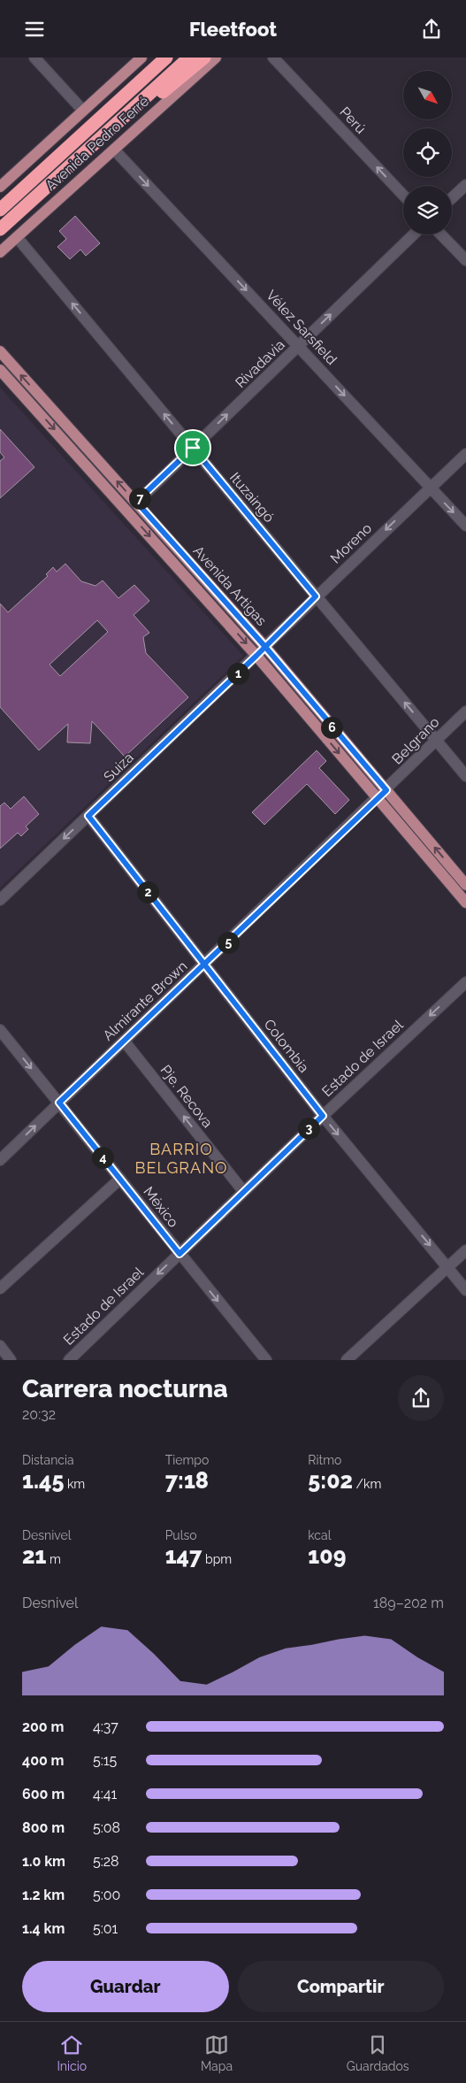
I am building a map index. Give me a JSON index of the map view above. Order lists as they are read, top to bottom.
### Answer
{
  "streets": {
    "highway": ["Avenida Pedro Ferré"],
    "main road": ["Avenida Artigas"],
    "street": [
      "Perú",
      "Vélez Sarsfield",
      "Rivadavia",
      "Ituzaingó",
      "Moreno",
      "Belgrano",
      "Suiza",
      "Almirante Brown",
      "Colombia",
      "Estado de Israel",
      "Pje. Recova",
      "México"
    ]
  },
  "crossings": [
    ["Avenida Pedro Ferré", "Vélez Sarsfield"],
    ["Avenida Pedro Ferré", "Ituzaingó"],
    ["Vélez Sarsfield", "Rivadavia"],
    ["Vélez Sarsfield", "Moreno"],
    ["Rivadavia", "Ituzaingó"],
    ["Rivadavia", "Avenida Artigas"],
    ["Ituzaingó", "Moreno"],
    ["Ituzaingó", "Belgrano"],
    ["Moreno", "Avenida Artigas"],
    ["Moreno", "Suiza"],
    ["Avenida Artigas", "Belgrano"],
    ["Avenida Artigas", "Suiza"],
    ["Avenida Artigas", "Almirante Brown"],
    ["Belgrano", "Almirante Brown"],
    ["Suiza", "Colombia"],
    ["Almirante Brown", "Colombia"],
    ["Almirante Brown", "Pje. Recova"],
    ["Almirante Brown", "México"],
    ["Colombia", "Estado de Israel"],
    ["Estado de Israel", "Pje. Recova"],
    ["Estado de Israel", "México"]
  ],
  "one_way": [
    "Perú",
    "Vélez Sarsfield",
    "Rivadavia",
    "Ituzaingó",
    "Moreno",
    "Pje. Recova",
    "México"
  ],
  "districts": ["BARRIO BELGRANO"],
  "north": "bottom right",
  "page": {
    "header": "Fleetfoot",
    "pins": [
      "7",
      "1",
      "6",
      "2",
      "5",
      "3",
      "4"
    ],
    "heading": ["Carrera nocturna", "20:32"],
    "stats": [
      ["Distancia", "1.45 km"],
      ["Tiempo", "7:18"],
      ["Ritmo", "5:02 /km"],
      ["Desnivel", "21 m"],
      ["Pulso", "147 bpm"],
      ["kcal", "109"]
    ],
    "chart": ["Desnivel", "189–202 m"],
    "list": [
      {
        "name": "200 m",
        "note": "4:37"
      },
      {
        "name": "400 m",
        "note": "5:15"
      },
      {
        "name": "600 m",
        "note": "4:41"
      },
      {
        "name": "800 m",
        "note": "5:08"
      },
      {
        "name": "1.0 km",
        "note": "5:28"
      },
      {
        "name": "1.2 km",
        "note": "5:00"
      },
      {
        "name": "1.4 km",
        "note": "5:01"
      }
    ],
    "buttons": ["Guardar", "Compartir"],
    "tabs": ["Inicio", "Mapa", "Guardados"]
  }
}
